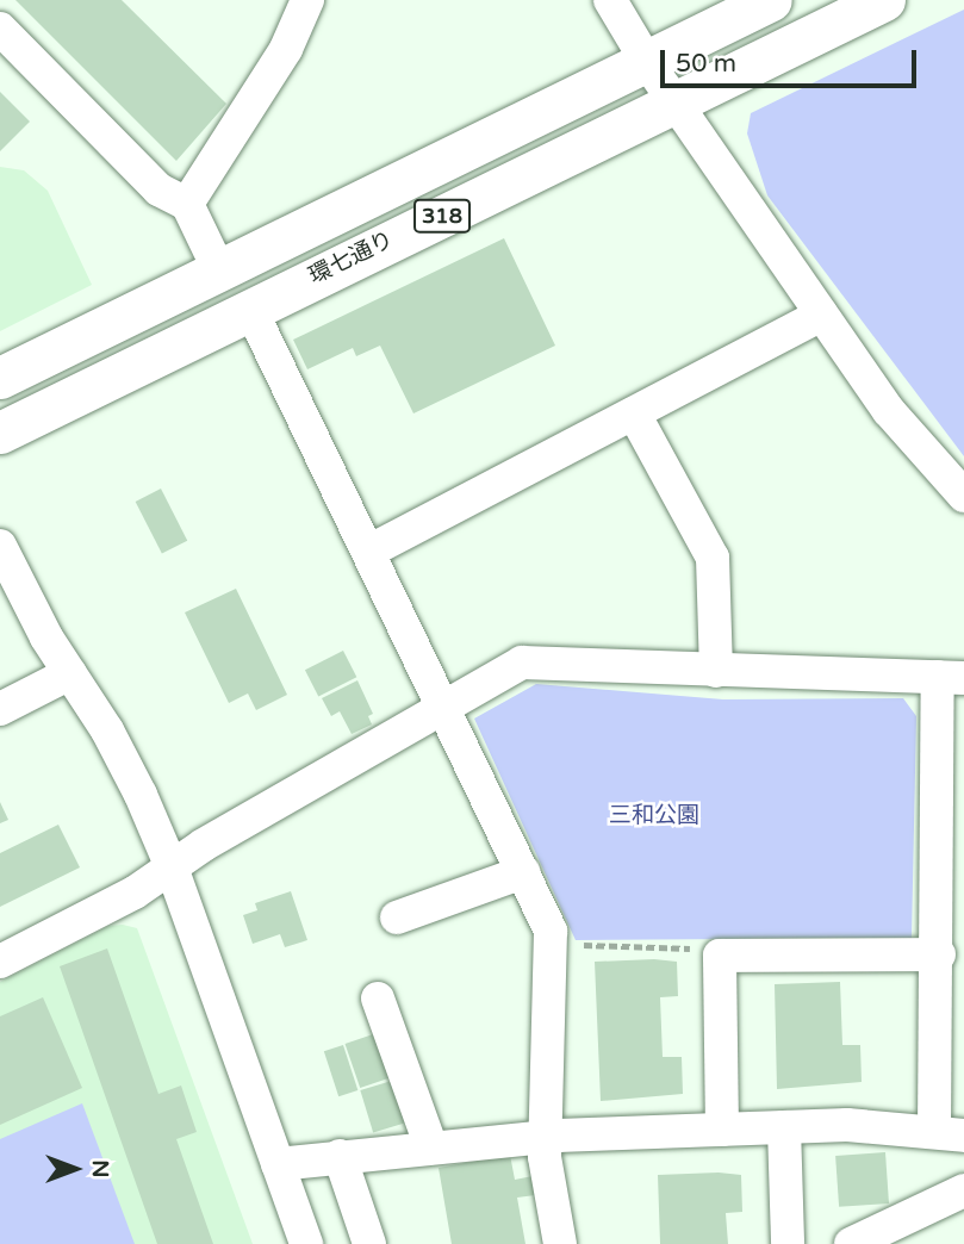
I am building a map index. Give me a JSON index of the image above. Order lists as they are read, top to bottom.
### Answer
{
  "streets": {
    "main road": ["318", "環七通り"]
  },
  "parks": ["三和公園"],
  "scale_bar": "50 m",
  "north": "right"
}
